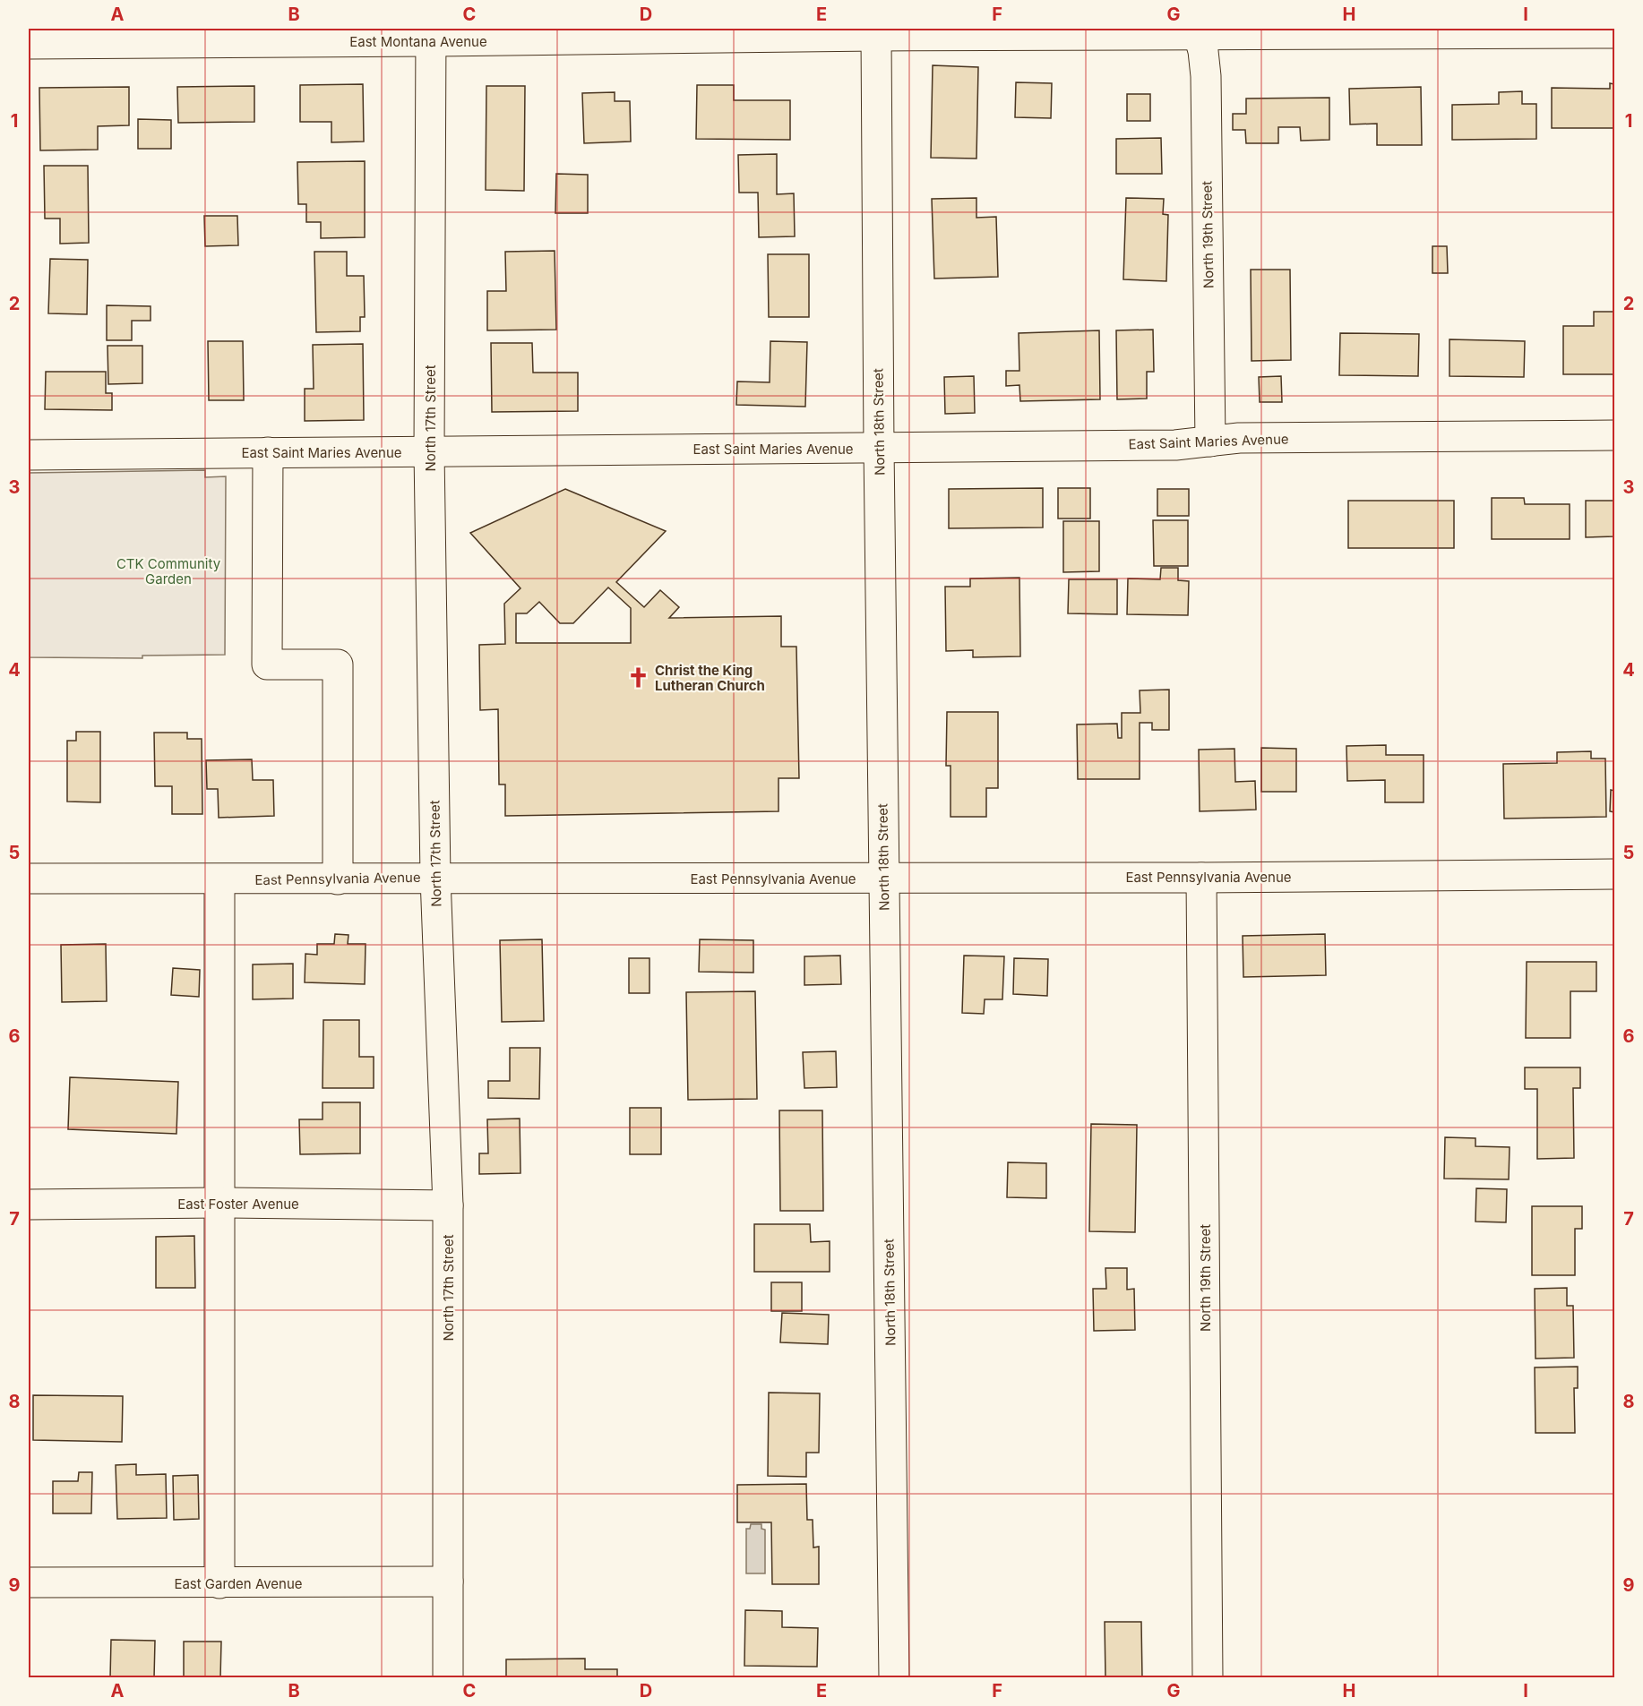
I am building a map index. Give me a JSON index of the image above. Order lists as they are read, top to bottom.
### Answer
{
  "streets": {
    "street": [
      "East Montana Avenue",
      "North 19th Street",
      "North 17th Street",
      "North 18th Street",
      "East Saint Maries Avenue",
      "East Pennsylvania Avenue",
      "East Foster Avenue",
      "East Garden Avenue"
    ]
  },
  "crossings": [
    ["East Montana Avenue", "North 19th Street"],
    ["East Montana Avenue", "North 17th Street"],
    ["East Montana Avenue", "North 18th Street"],
    ["North 19th Street", "East Saint Maries Avenue"],
    ["North 19th Street", "East Pennsylvania Avenue"],
    ["North 17th Street", "East Saint Maries Avenue"],
    ["North 17th Street", "East Pennsylvania Avenue"],
    ["North 17th Street", "East Foster Avenue"],
    ["North 17th Street", "East Garden Avenue"],
    ["North 18th Street", "East Saint Maries Avenue"],
    ["North 18th Street", "East Pennsylvania Avenue"]
  ],
  "parks": ["CTK Community Garden"],
  "places": {
    "church": ["Christ the King Lutheran Church"]
  },
  "grid": {
    "columns": [
      "A",
      "B",
      "C",
      "D",
      "E",
      "F",
      "G",
      "H",
      "I"
    ],
    "rows": [
      "1",
      "2",
      "3",
      "4",
      "5",
      "6",
      "7",
      "8",
      "9"
    ]
  }
}
